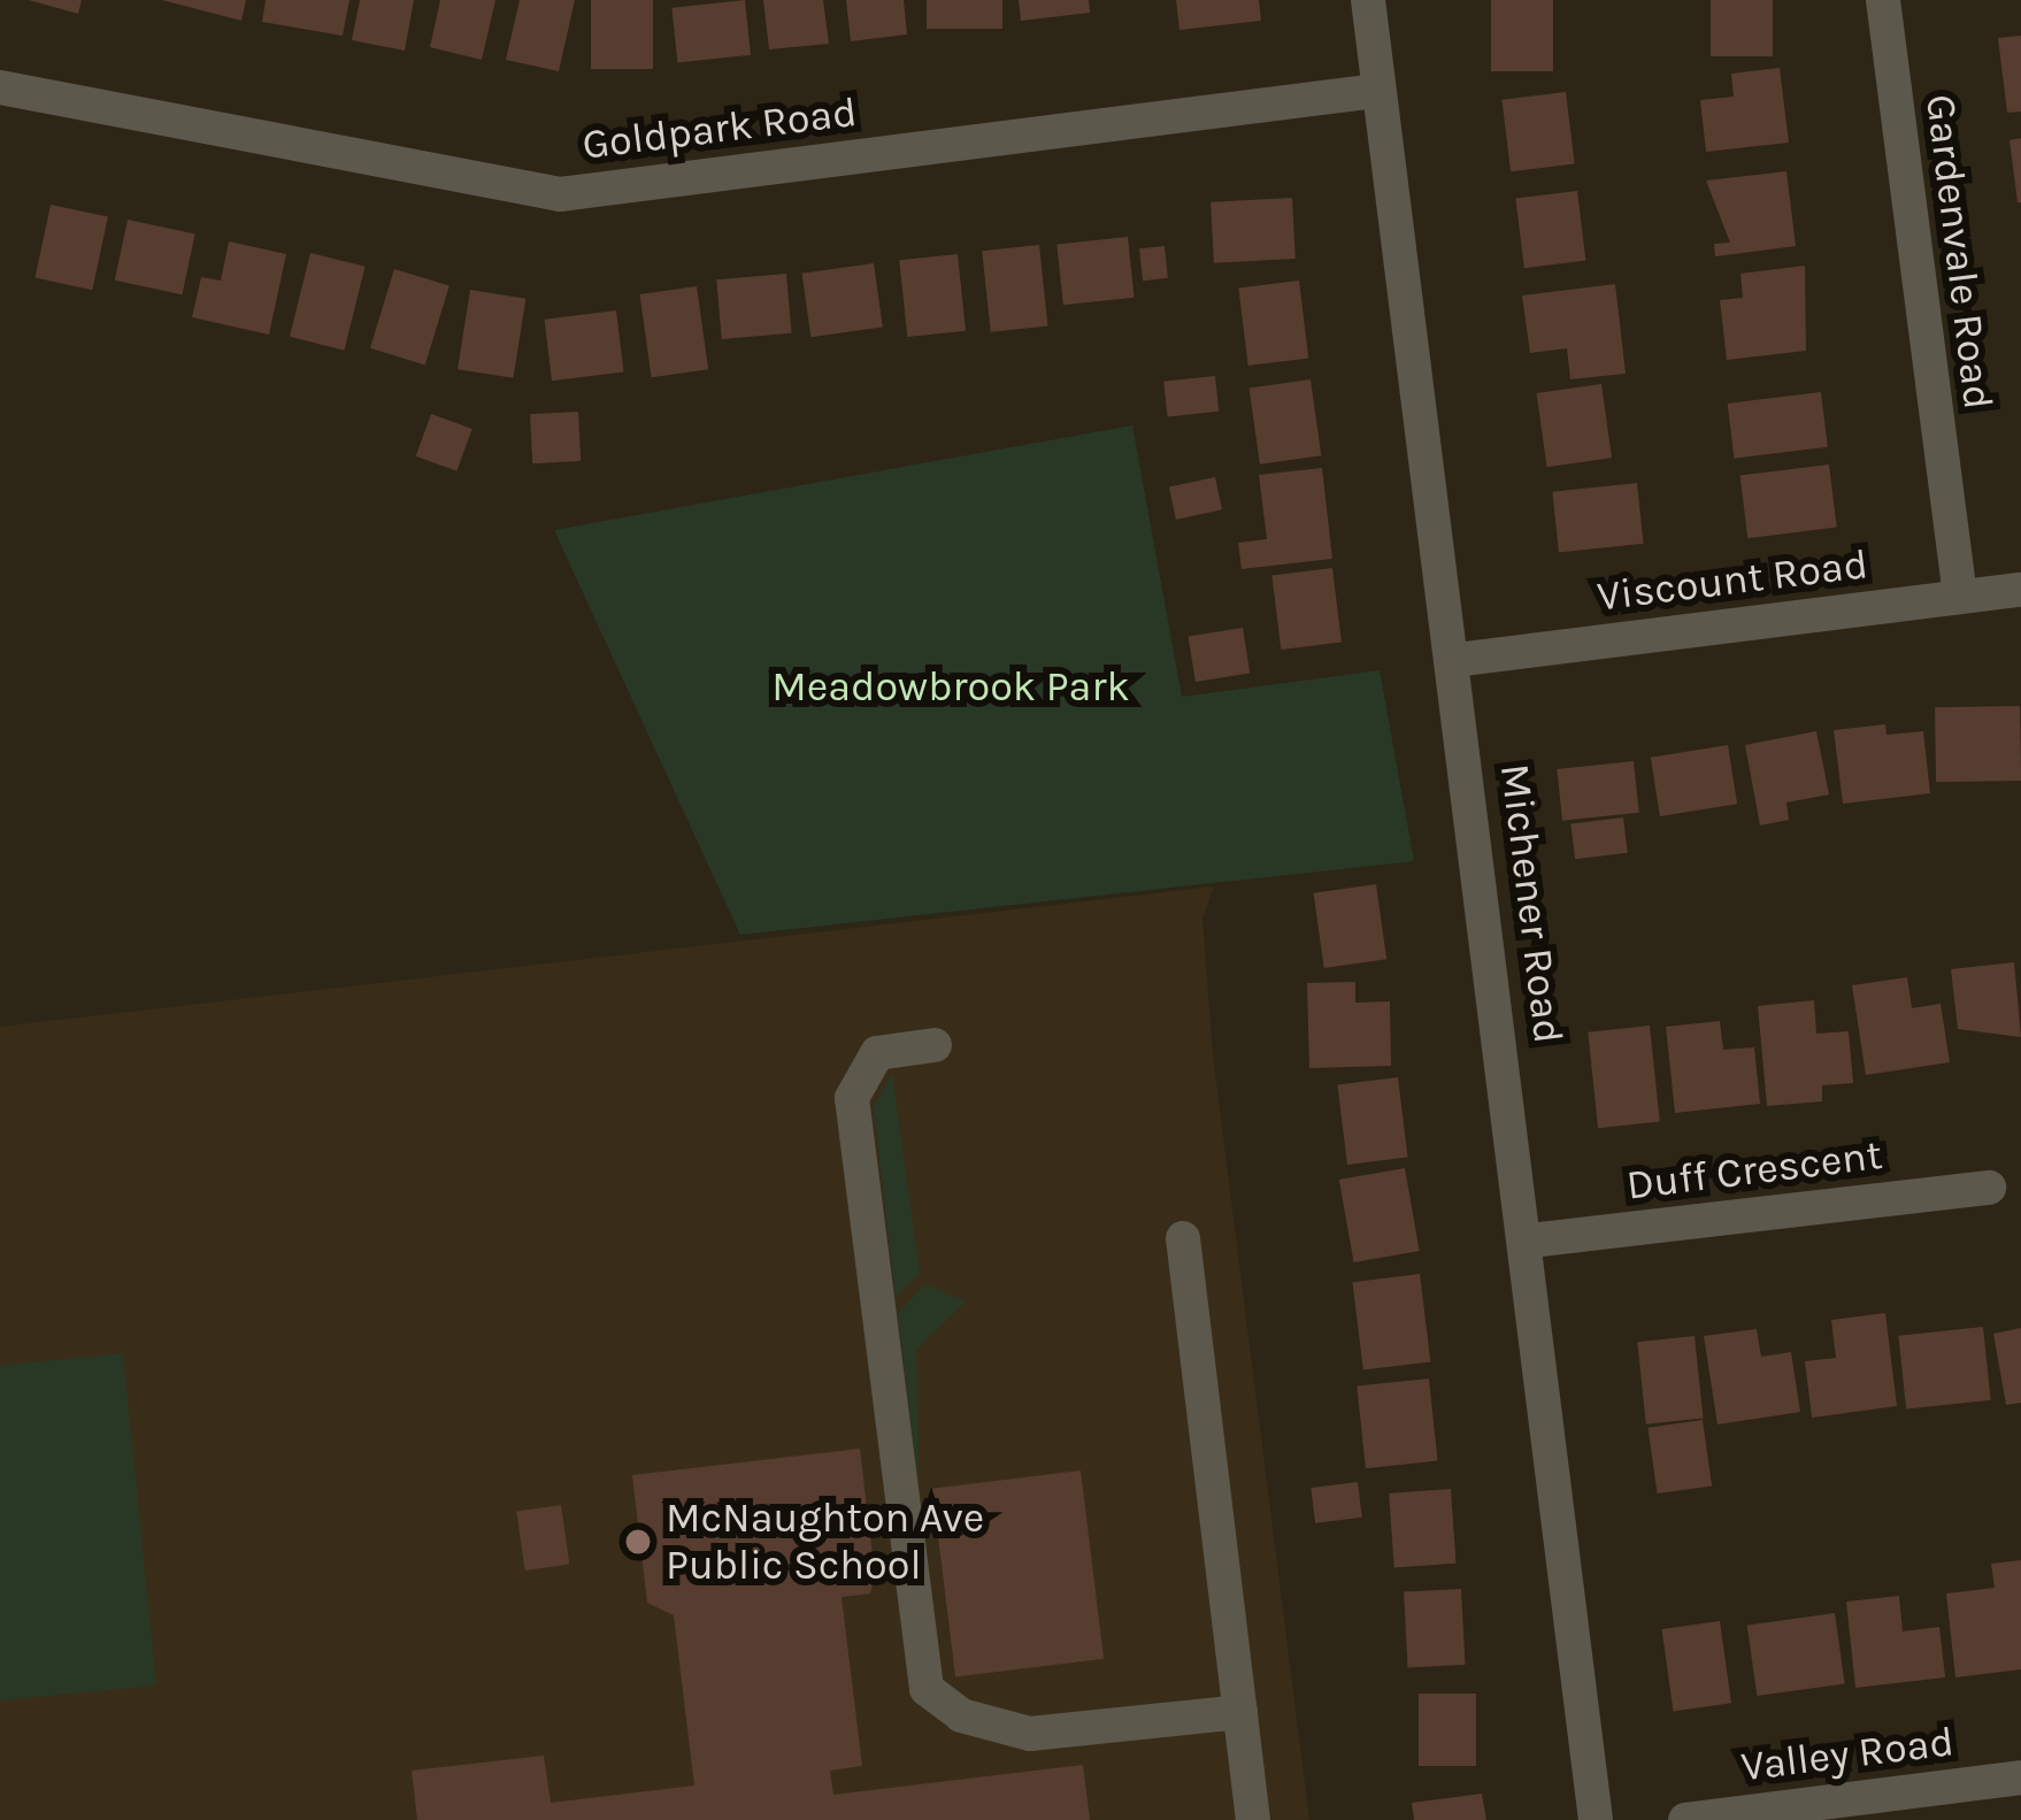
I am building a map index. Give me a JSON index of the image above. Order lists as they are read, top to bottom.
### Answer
{
  "streets": {
    "street": [
      "Goldpark Road",
      "Gardenvale Road",
      "Viscount Road",
      "Michener Road",
      "Duff Crescent",
      "Valley Road"
    ]
  },
  "crossings": [
    ["Goldpark Road", "Michener Road"],
    ["Gardenvale Road", "Viscount Road"],
    ["Viscount Road", "Michener Road"],
    ["Michener Road", "Duff Crescent"]
  ],
  "parks": ["Meadowbrook Park"],
  "places": ["McNaughton Ave Public School"]
}
